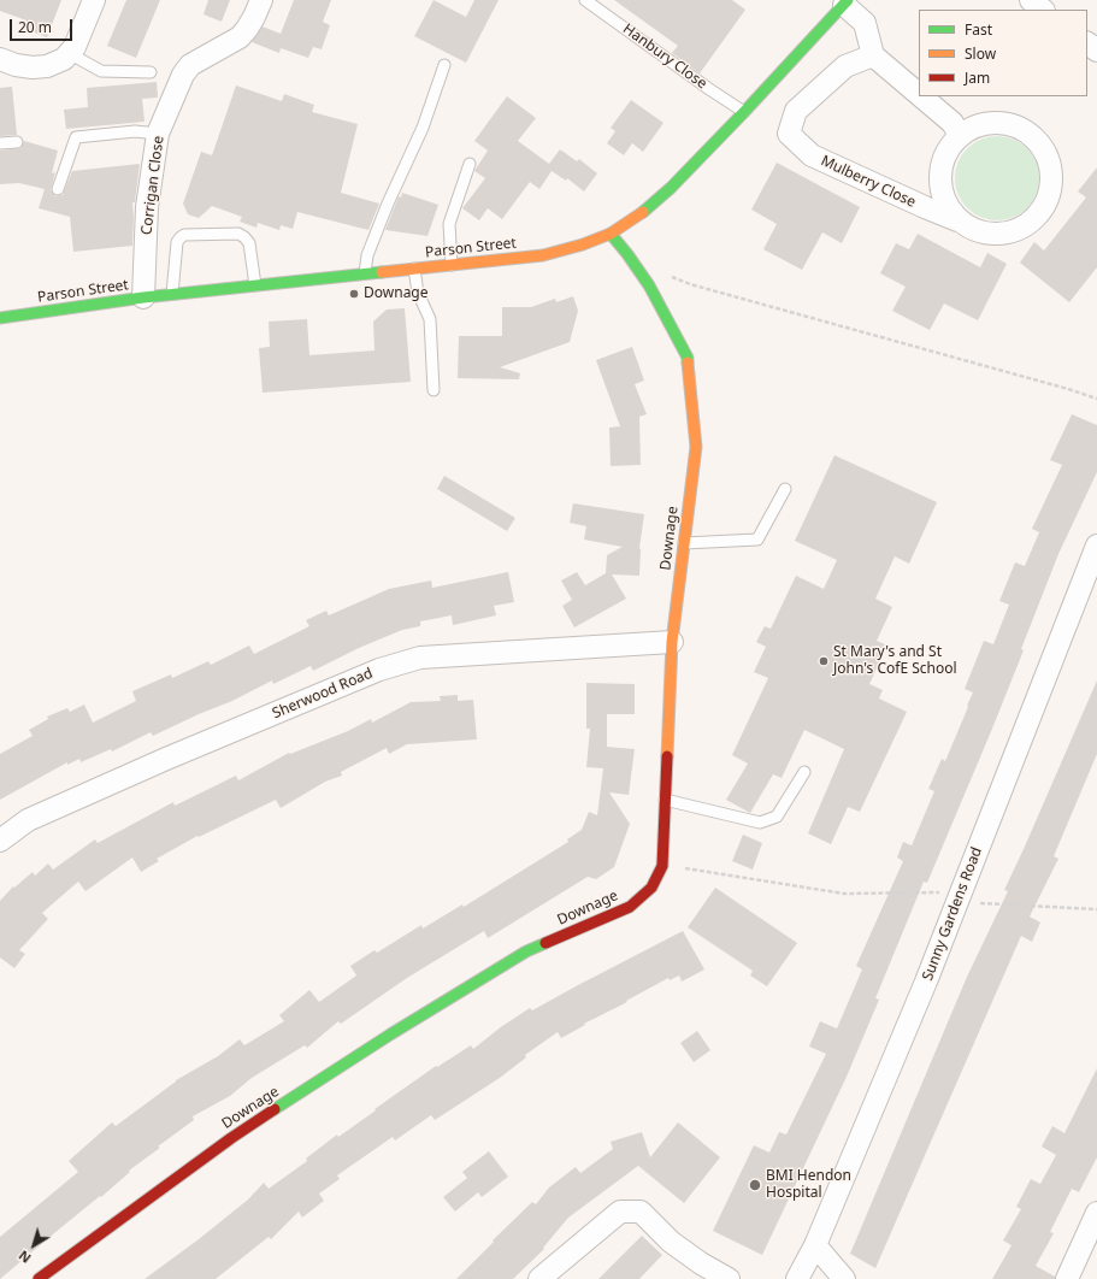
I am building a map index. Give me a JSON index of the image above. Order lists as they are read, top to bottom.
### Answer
{
  "streets": {
    "street": [
      "Mulberry Close",
      "Corrigan Close",
      "Parson Street",
      "Downage",
      "Sherwood Road",
      "Sunny Gardens Road"
    ],
    "lane": ["Hanbury Close"]
  },
  "crossings": [
    ["Hanbury Close", "Parson Street"],
    ["Corrigan Close", "Parson Street"],
    ["Parson Street", "Downage"],
    ["Downage", "Sherwood Road"]
  ],
  "places": ["Downage", "St Mary's and St John's CofE School", "BMI Hendon Hospital"],
  "legend": ["Fast", "Slow", "Jam"],
  "scale_bar": "20 m",
  "north": "bottom left"
}
